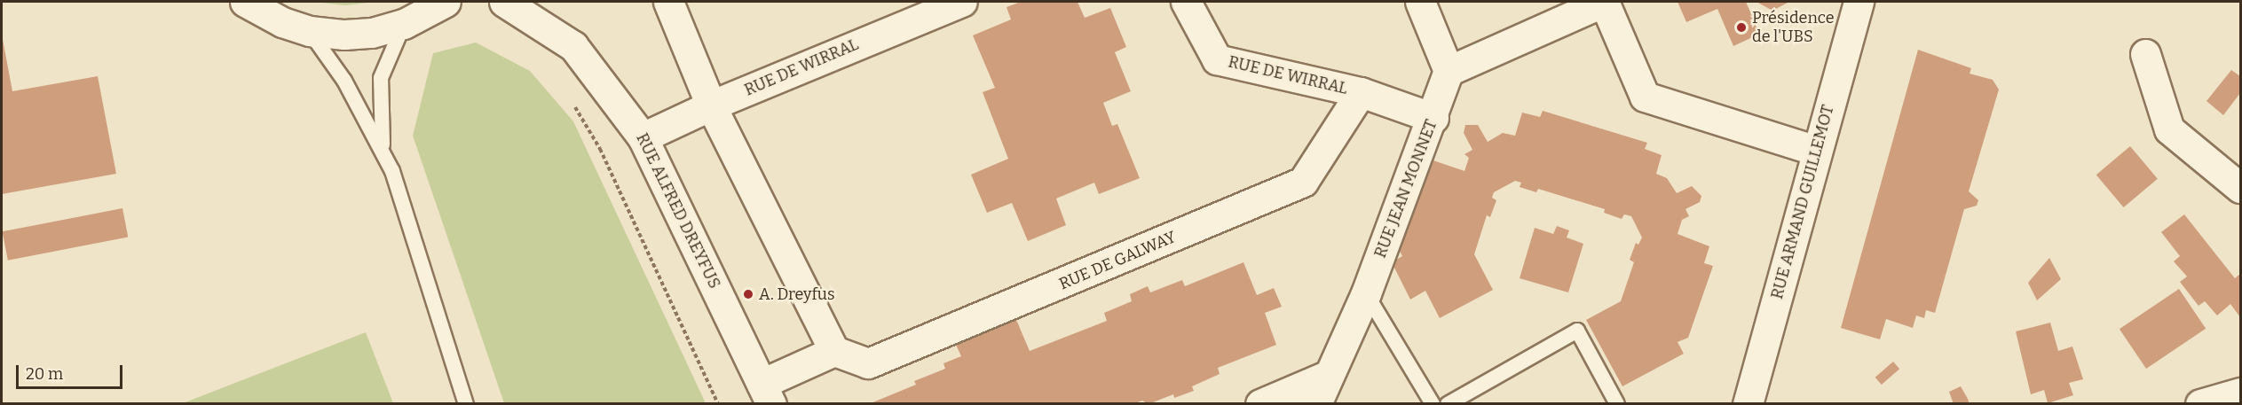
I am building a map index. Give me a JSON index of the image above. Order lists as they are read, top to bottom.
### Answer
{
  "streets": {
    "street": [
      "RUE DE WIRRAL",
      "RUE JEAN MONNET",
      "RUE ARMAND GUILLEMOT",
      "RUE ALFRED DREYFUS",
      "RUE DE GALWAY"
    ]
  },
  "crossings": [
    ["RUE DE WIRRAL", "RUE ALFRED DREYFUS"],
    ["RUE DE WIRRAL", "RUE DE GALWAY"]
  ],
  "places": ["Présidence de l'UBS", "A. Dreyfus"],
  "scale_bar": "20 m"
}
